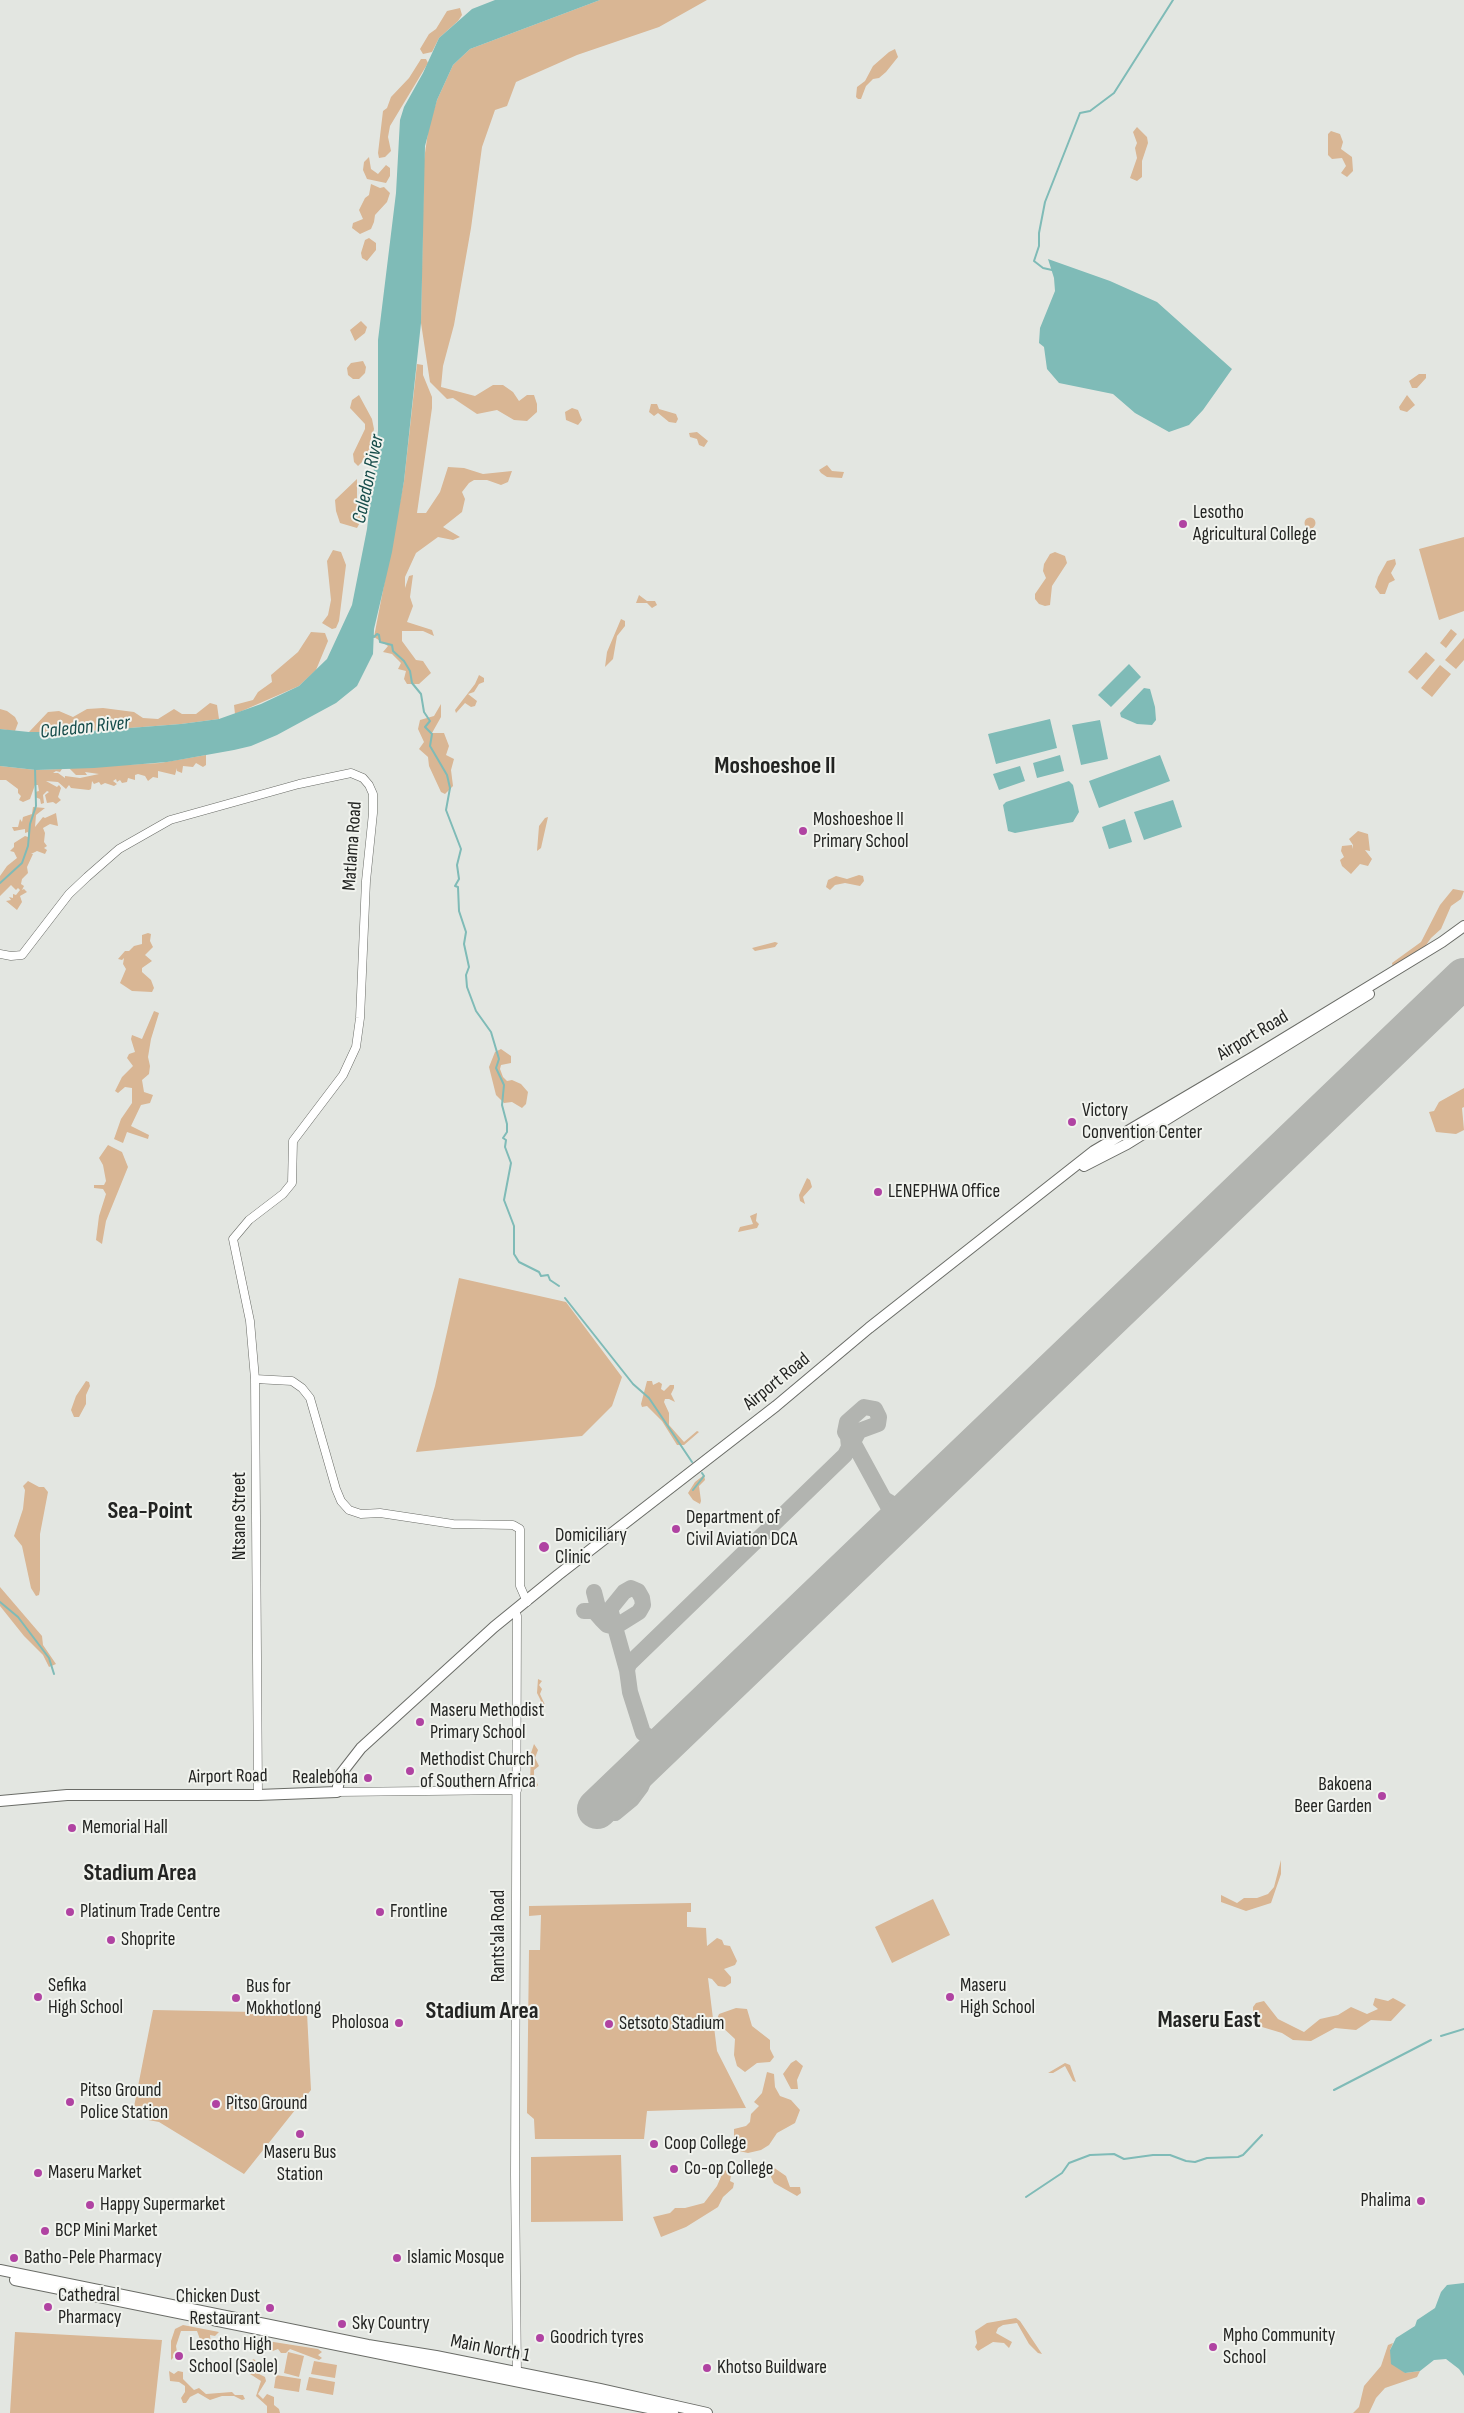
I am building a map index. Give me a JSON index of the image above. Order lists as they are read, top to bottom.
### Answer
{
  "streets": {
    "main road": ["Airport Road", "Main North 1"],
    "street": ["Matlama Road", "Ntsane Street", "Rants'ala Road"]
  },
  "crossings": [
    ["Matlama Road", "Ntsane Street"],
    ["Airport Road", "Ntsane Street"],
    ["Airport Road", "Rants'ala Road"],
    ["Rants'ala Road", "Main North 1"]
  ],
  "districts": [
    "Moshoeshoe II",
    "Sea-Point",
    "Stadium Area",
    "Stadium Area",
    "Maseru East"
  ],
  "water": ["Caledon River"],
  "places": [
    "Lesotho Agricultural College",
    "Moshoeshoe II Primary School",
    "Victory Convention Center",
    "LENEPHWA Office",
    "Department of Civil Aviation DCA",
    "Domiciliary Clinic",
    "Maseru Methodist Primary School",
    "Methodist Church of Southern Africa",
    "Realeboha",
    "Bakoena Beer Garden",
    "Memorial Hall",
    "Platinum Trade Centre",
    "Frontline",
    "Shoprite",
    "Sefika High School",
    "Maseru High School",
    "Bus for Mokhotlong",
    "Pholosoa",
    "Setsoto Stadium",
    "Pitso Ground Police Station",
    "Pitso Ground",
    "Maseru Bus Station",
    "Coop College",
    "Co-op College",
    "Maseru Market",
    "Phalima",
    "Happy Supermarket",
    "BCP Mini Market",
    "Batho-Pele Pharmacy",
    "Islamic Mosque",
    "Cathedral Pharmacy",
    "Chicken Dust Restaurant",
    "Sky Country",
    "Goodrich tyres",
    "Mpho Community School",
    "Lesotho High School (Saole)",
    "Khotso Buildware"
  ]
}
